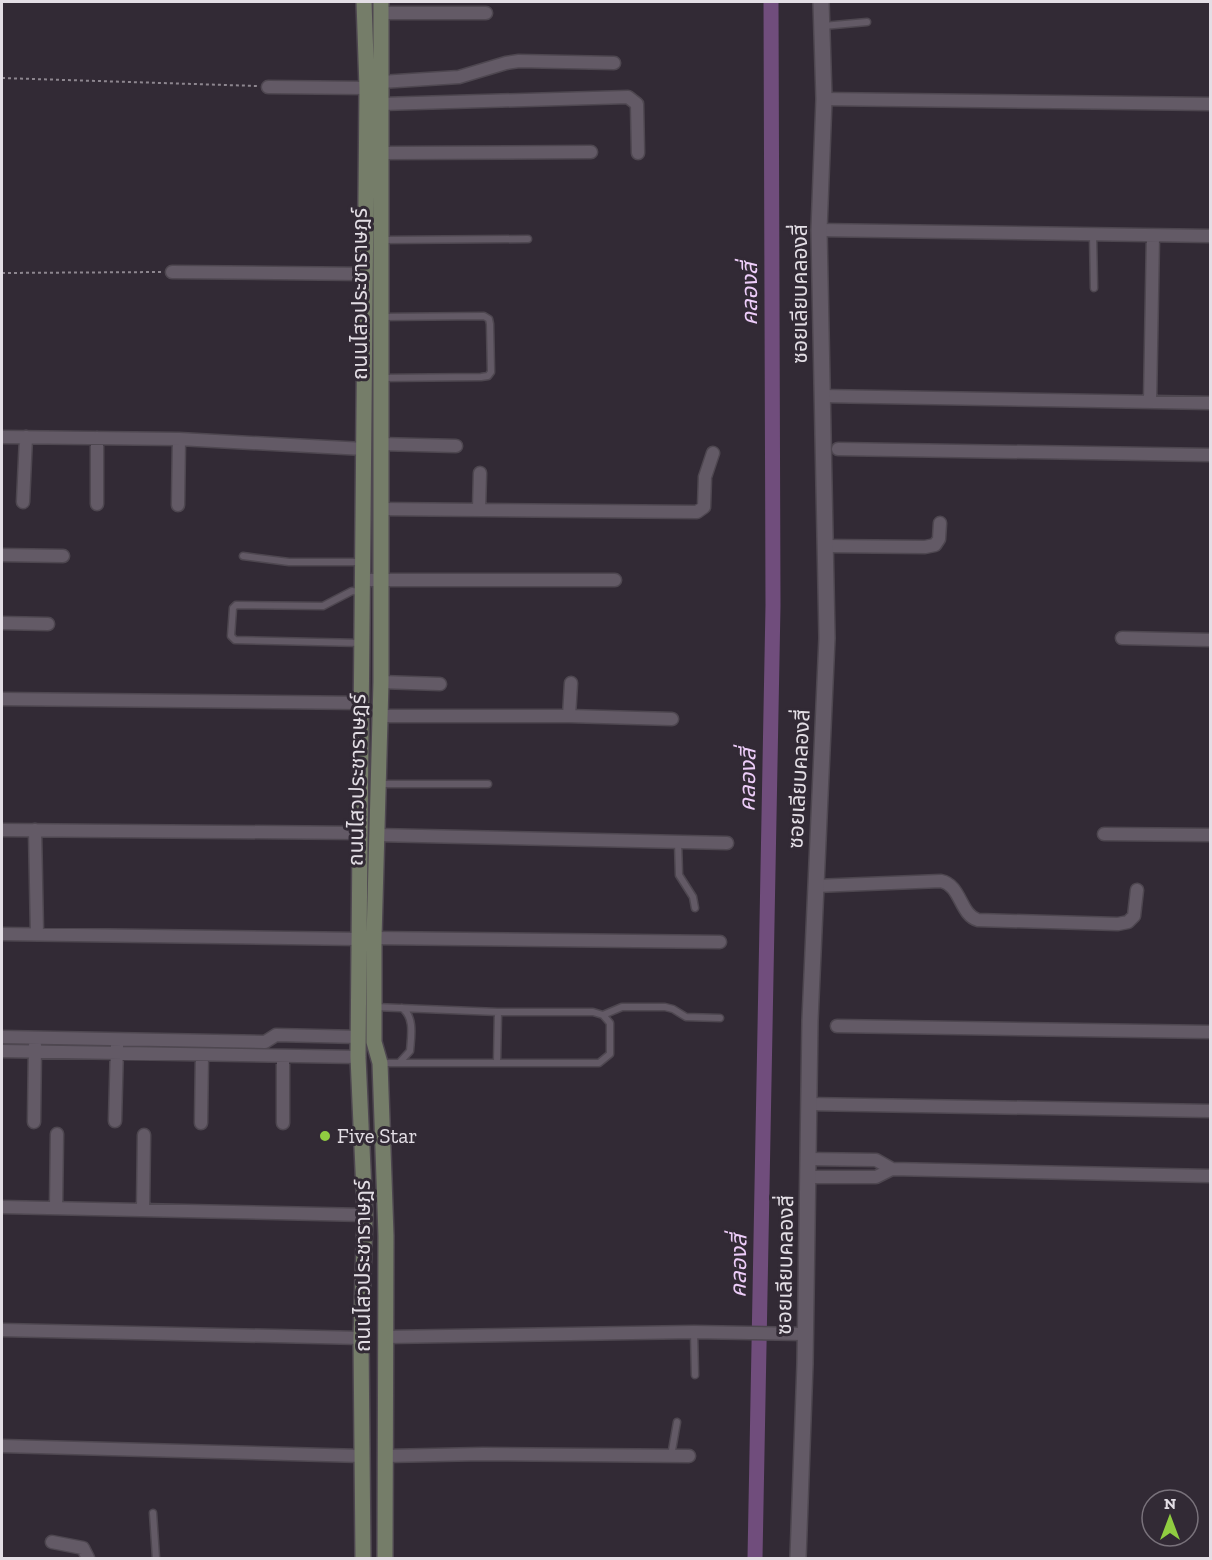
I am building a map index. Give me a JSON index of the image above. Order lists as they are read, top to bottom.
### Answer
{
  "streets": {
    "main road": ["ถนนไสวประชาราษฎร์"],
    "street": ["ซอยเลียบคลองสี่"]
  },
  "water": ["คลองสี่"],
  "places": ["Five Star"],
  "north": "top"
}
